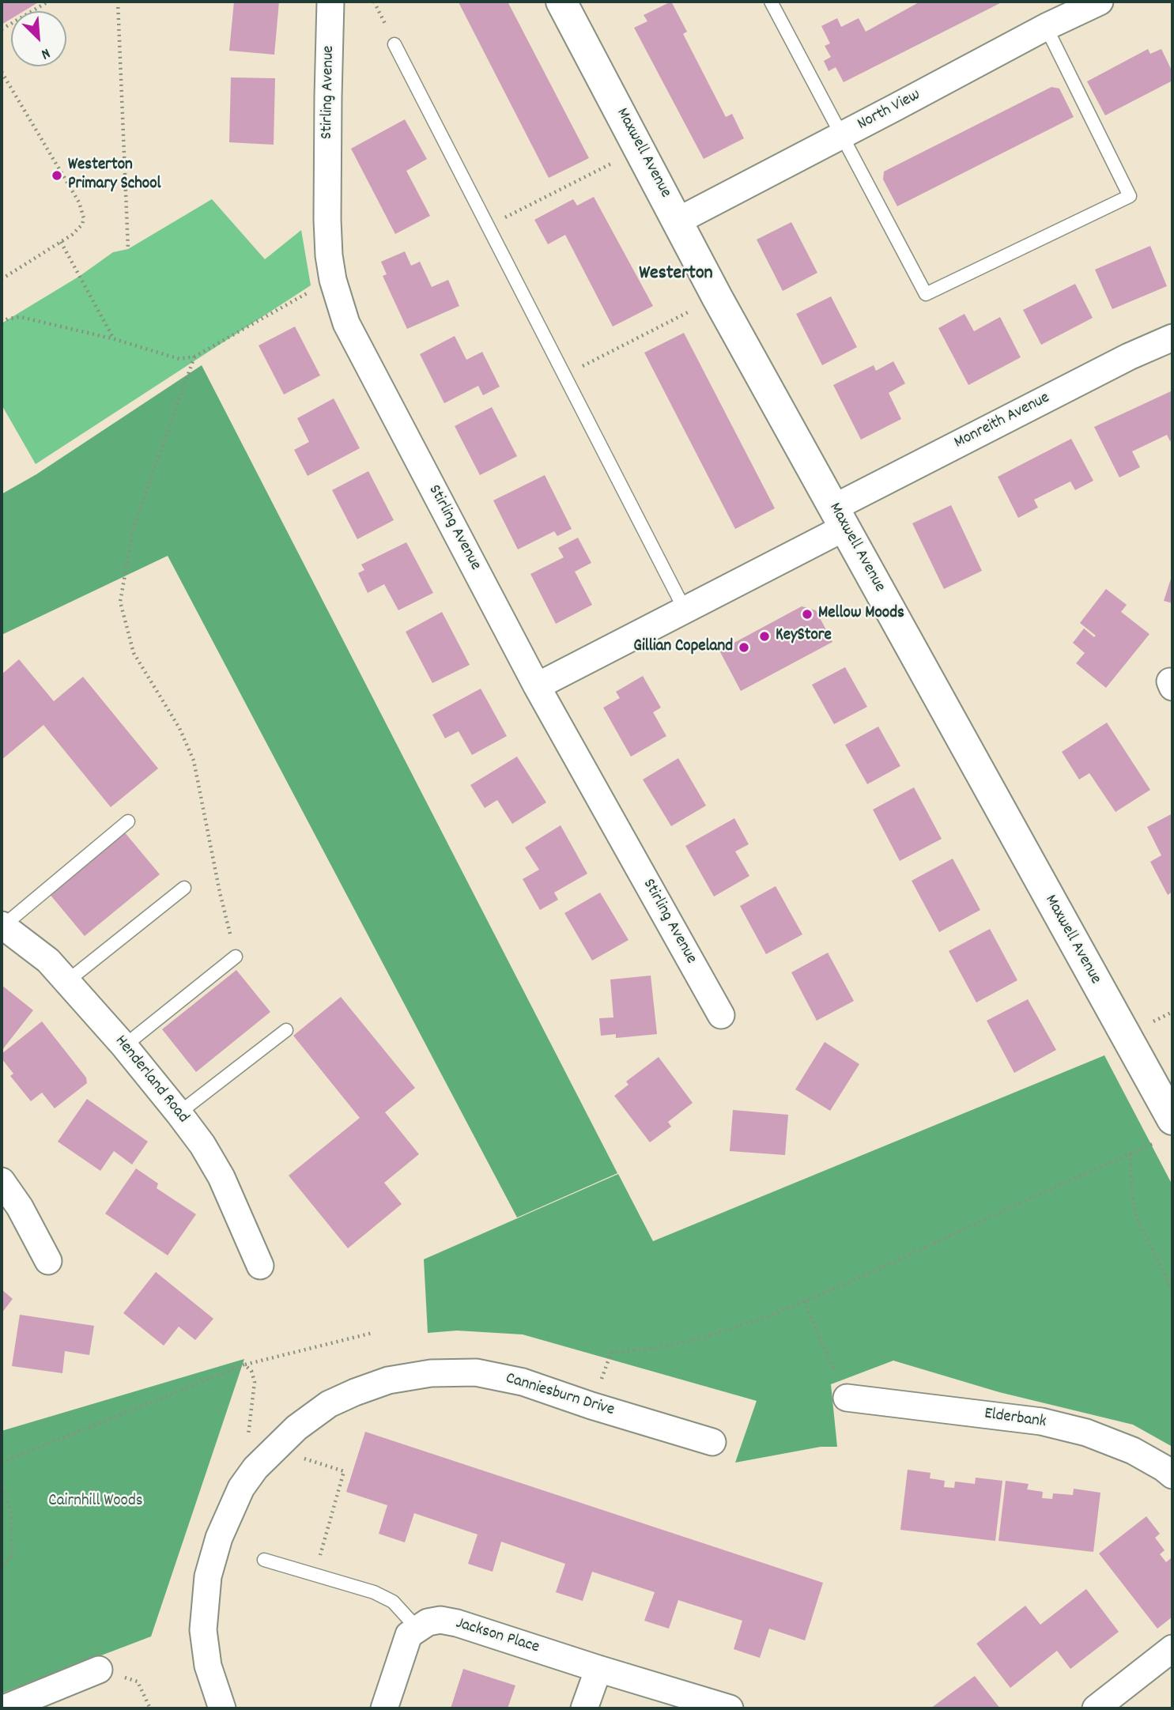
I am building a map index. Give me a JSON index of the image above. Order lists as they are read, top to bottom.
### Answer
{
  "streets": {
    "street": [
      "Stirling Avenue",
      "North View",
      "Maxwell Avenue",
      "Monreith Avenue",
      "Henderland Road",
      "Canniesburn Drive",
      "Elderbank",
      "Jackson Place"
    ]
  },
  "crossings": [
    ["Stirling Avenue", "Monreith Avenue"],
    ["North View", "Maxwell Avenue"],
    ["Maxwell Avenue", "Monreith Avenue"]
  ],
  "districts": ["Westerton"],
  "parks": ["Cairnhill Woods"],
  "places": [
    "Westerton Primary School",
    "Mellow Moods",
    "KeyStore",
    "Gillian Copeland"
  ],
  "north": "bottom right"
}
